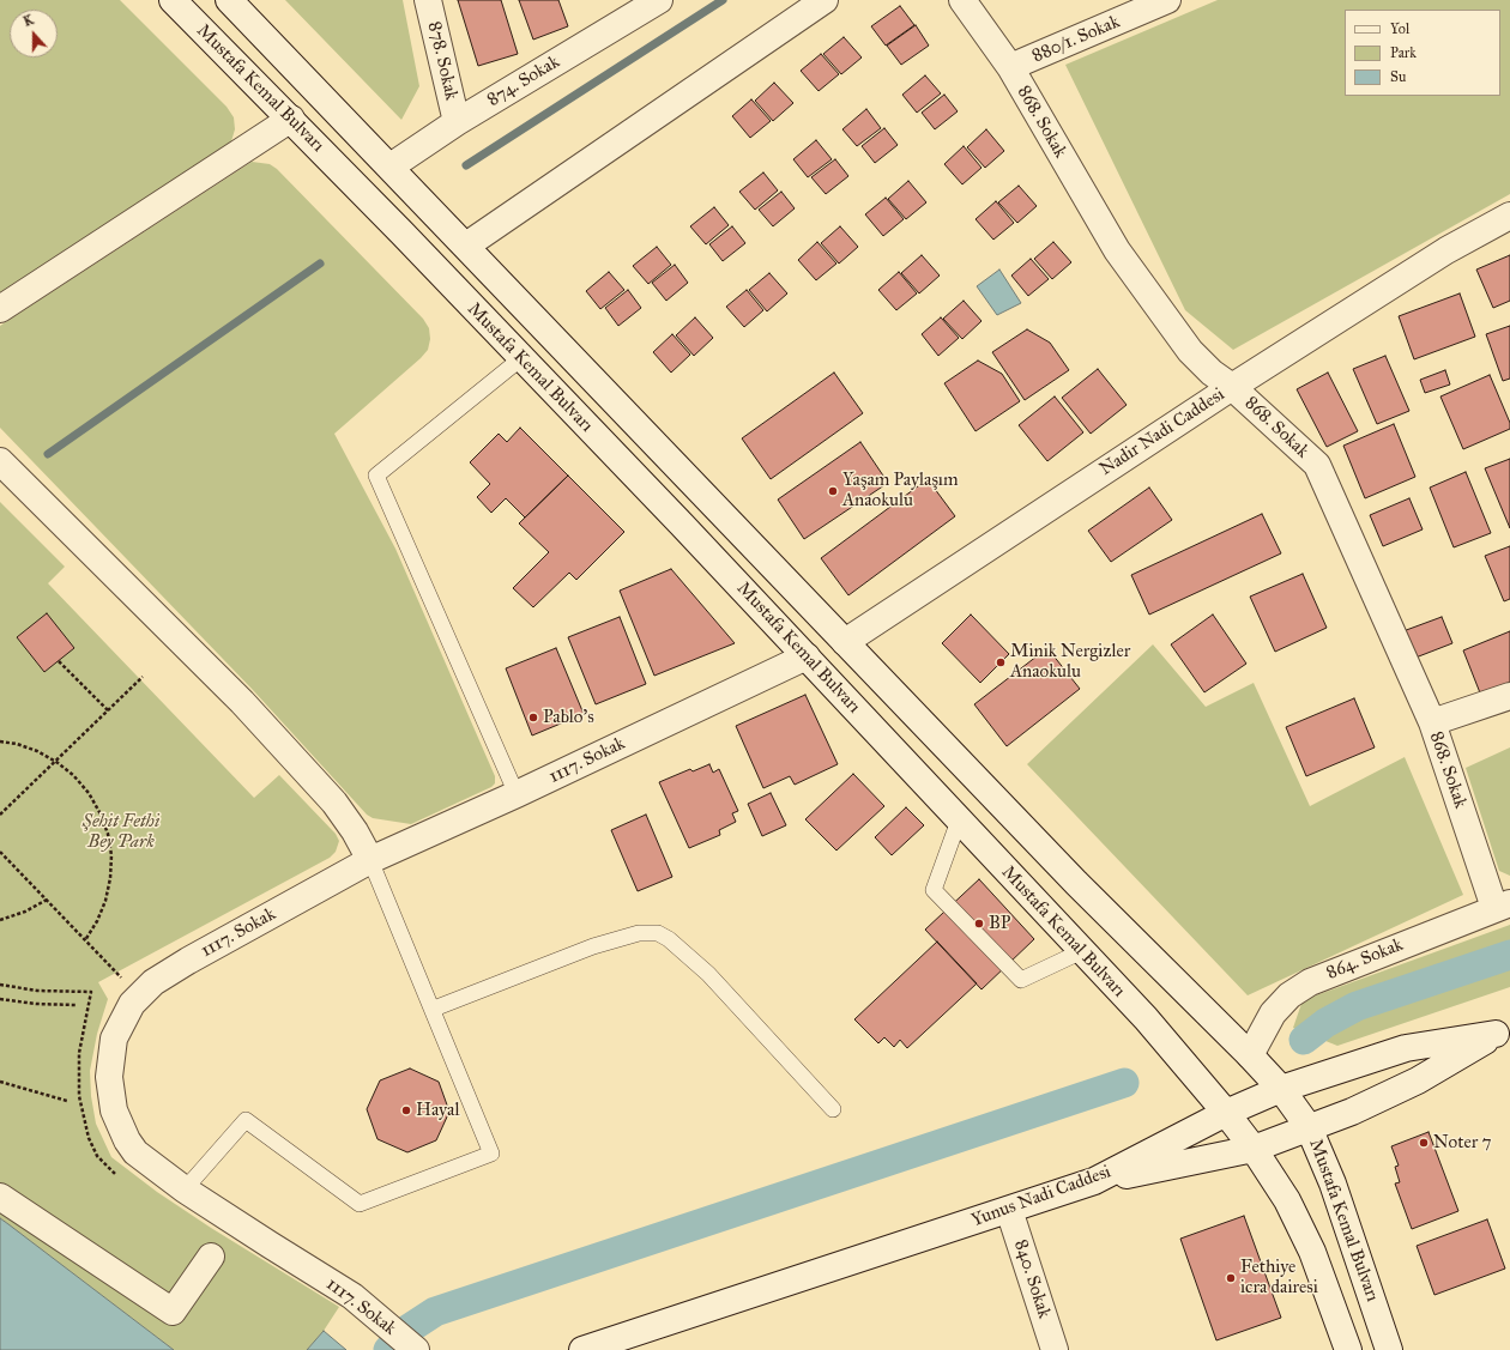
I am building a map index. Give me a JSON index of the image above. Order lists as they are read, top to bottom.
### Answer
{
  "streets": {
    "street": [
      "880/1. Sokak",
      "878. Sokak",
      "874. Sokak",
      "Mustafa Kemal Bulvarı",
      "868. Sokak",
      "Nadir Nadi Caddesi",
      "1117. Sokak",
      "864. Sokak",
      "Yunus Nadi Caddesi",
      "840. Sokak"
    ]
  },
  "crossings": [
    ["880/1. Sokak", "868. Sokak"],
    ["878. Sokak", "874. Sokak"],
    ["874. Sokak", "Mustafa Kemal Bulvarı"],
    ["Mustafa Kemal Bulvarı", "Nadir Nadi Caddesi"],
    ["Mustafa Kemal Bulvarı", "1117. Sokak"],
    ["Mustafa Kemal Bulvarı", "864. Sokak"],
    ["Mustafa Kemal Bulvarı", "Yunus Nadi Caddesi"],
    ["868. Sokak", "Nadir Nadi Caddesi"],
    ["868. Sokak", "864. Sokak"],
    ["Yunus Nadi Caddesi", "840. Sokak"]
  ],
  "parks": ["Şehit Fethi Bey Park"],
  "places": [
    "Yaşam Paylaşım Anaokulu",
    "Minik Nergizler Anaokulu",
    "Pablo's",
    "BP",
    "Hayal",
    "Noter 7",
    "Fethiye icra dairesi"
  ],
  "legend": ["Yol", "Park", "Su"],
  "north": "top"
}
